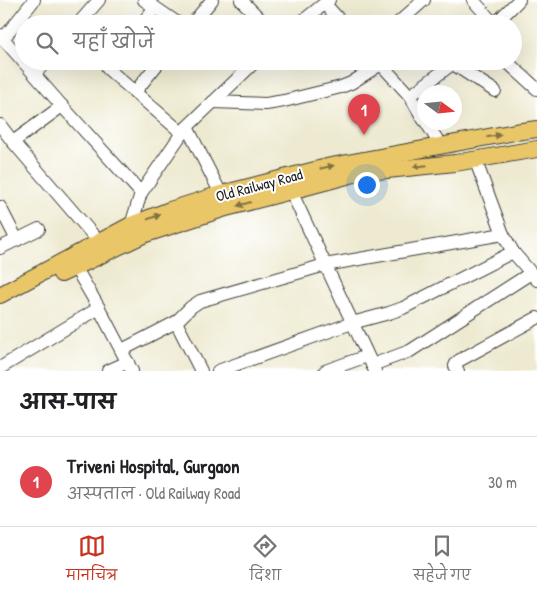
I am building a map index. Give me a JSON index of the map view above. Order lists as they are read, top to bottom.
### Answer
{
  "streets": {
    "main road": ["Old Railway Road"]
  },
  "north": "right",
  "page": {
    "search": "यहाँ खोजें",
    "pins": "1",
    "heading": "आस-पास",
    "list": [
      {
        "mark": "1",
        "name": "Triveni Hospital, Gurgaon",
        "note": "अस्पताल · Old Railway Road",
        "value": "30 m"
      }
    ],
    "nav": ["मानचित्र", "दिशा", "सहेजे गए"]
  }
}
